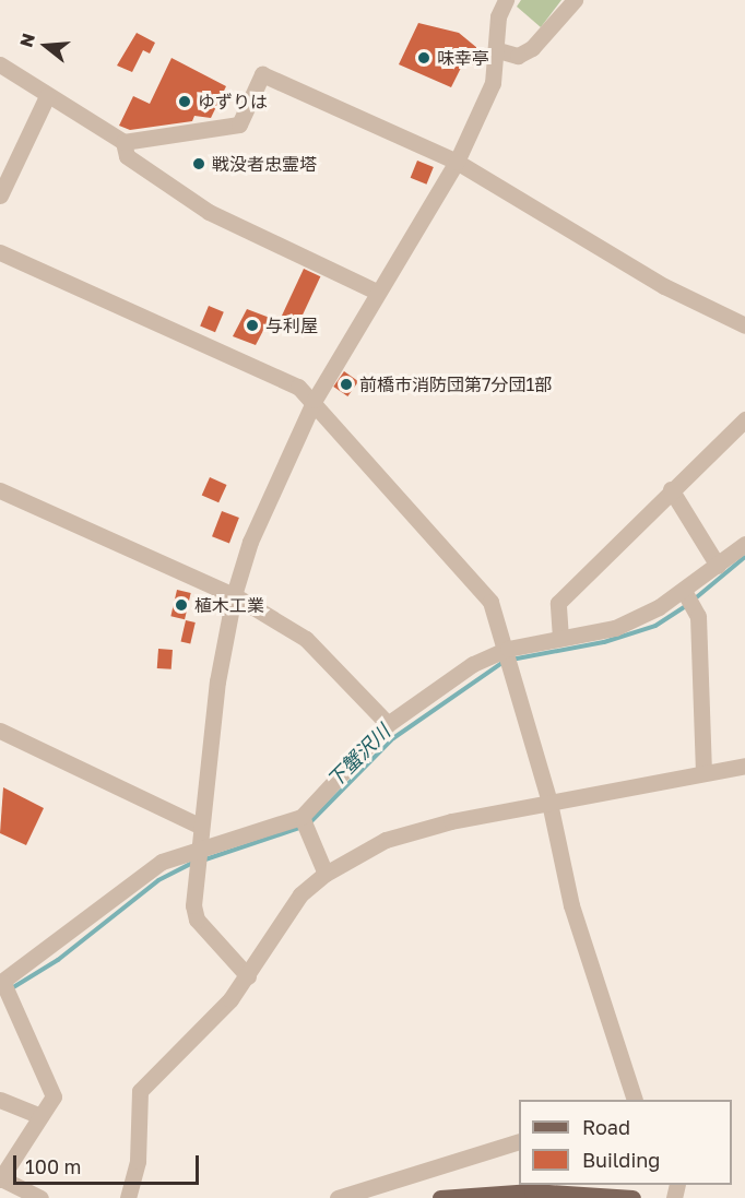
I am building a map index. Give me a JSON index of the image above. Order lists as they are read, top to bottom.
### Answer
{
  "water": ["下蟹沢川"],
  "places": [
    "味幸亭",
    "ゆずりは",
    "戦没者忠霊塔",
    "与利屋",
    "前橋市消防団第7分団1部",
    "植木工業"
  ],
  "legend": ["Road", "Building"],
  "scale_bar": "100 m",
  "north": "left"
}
